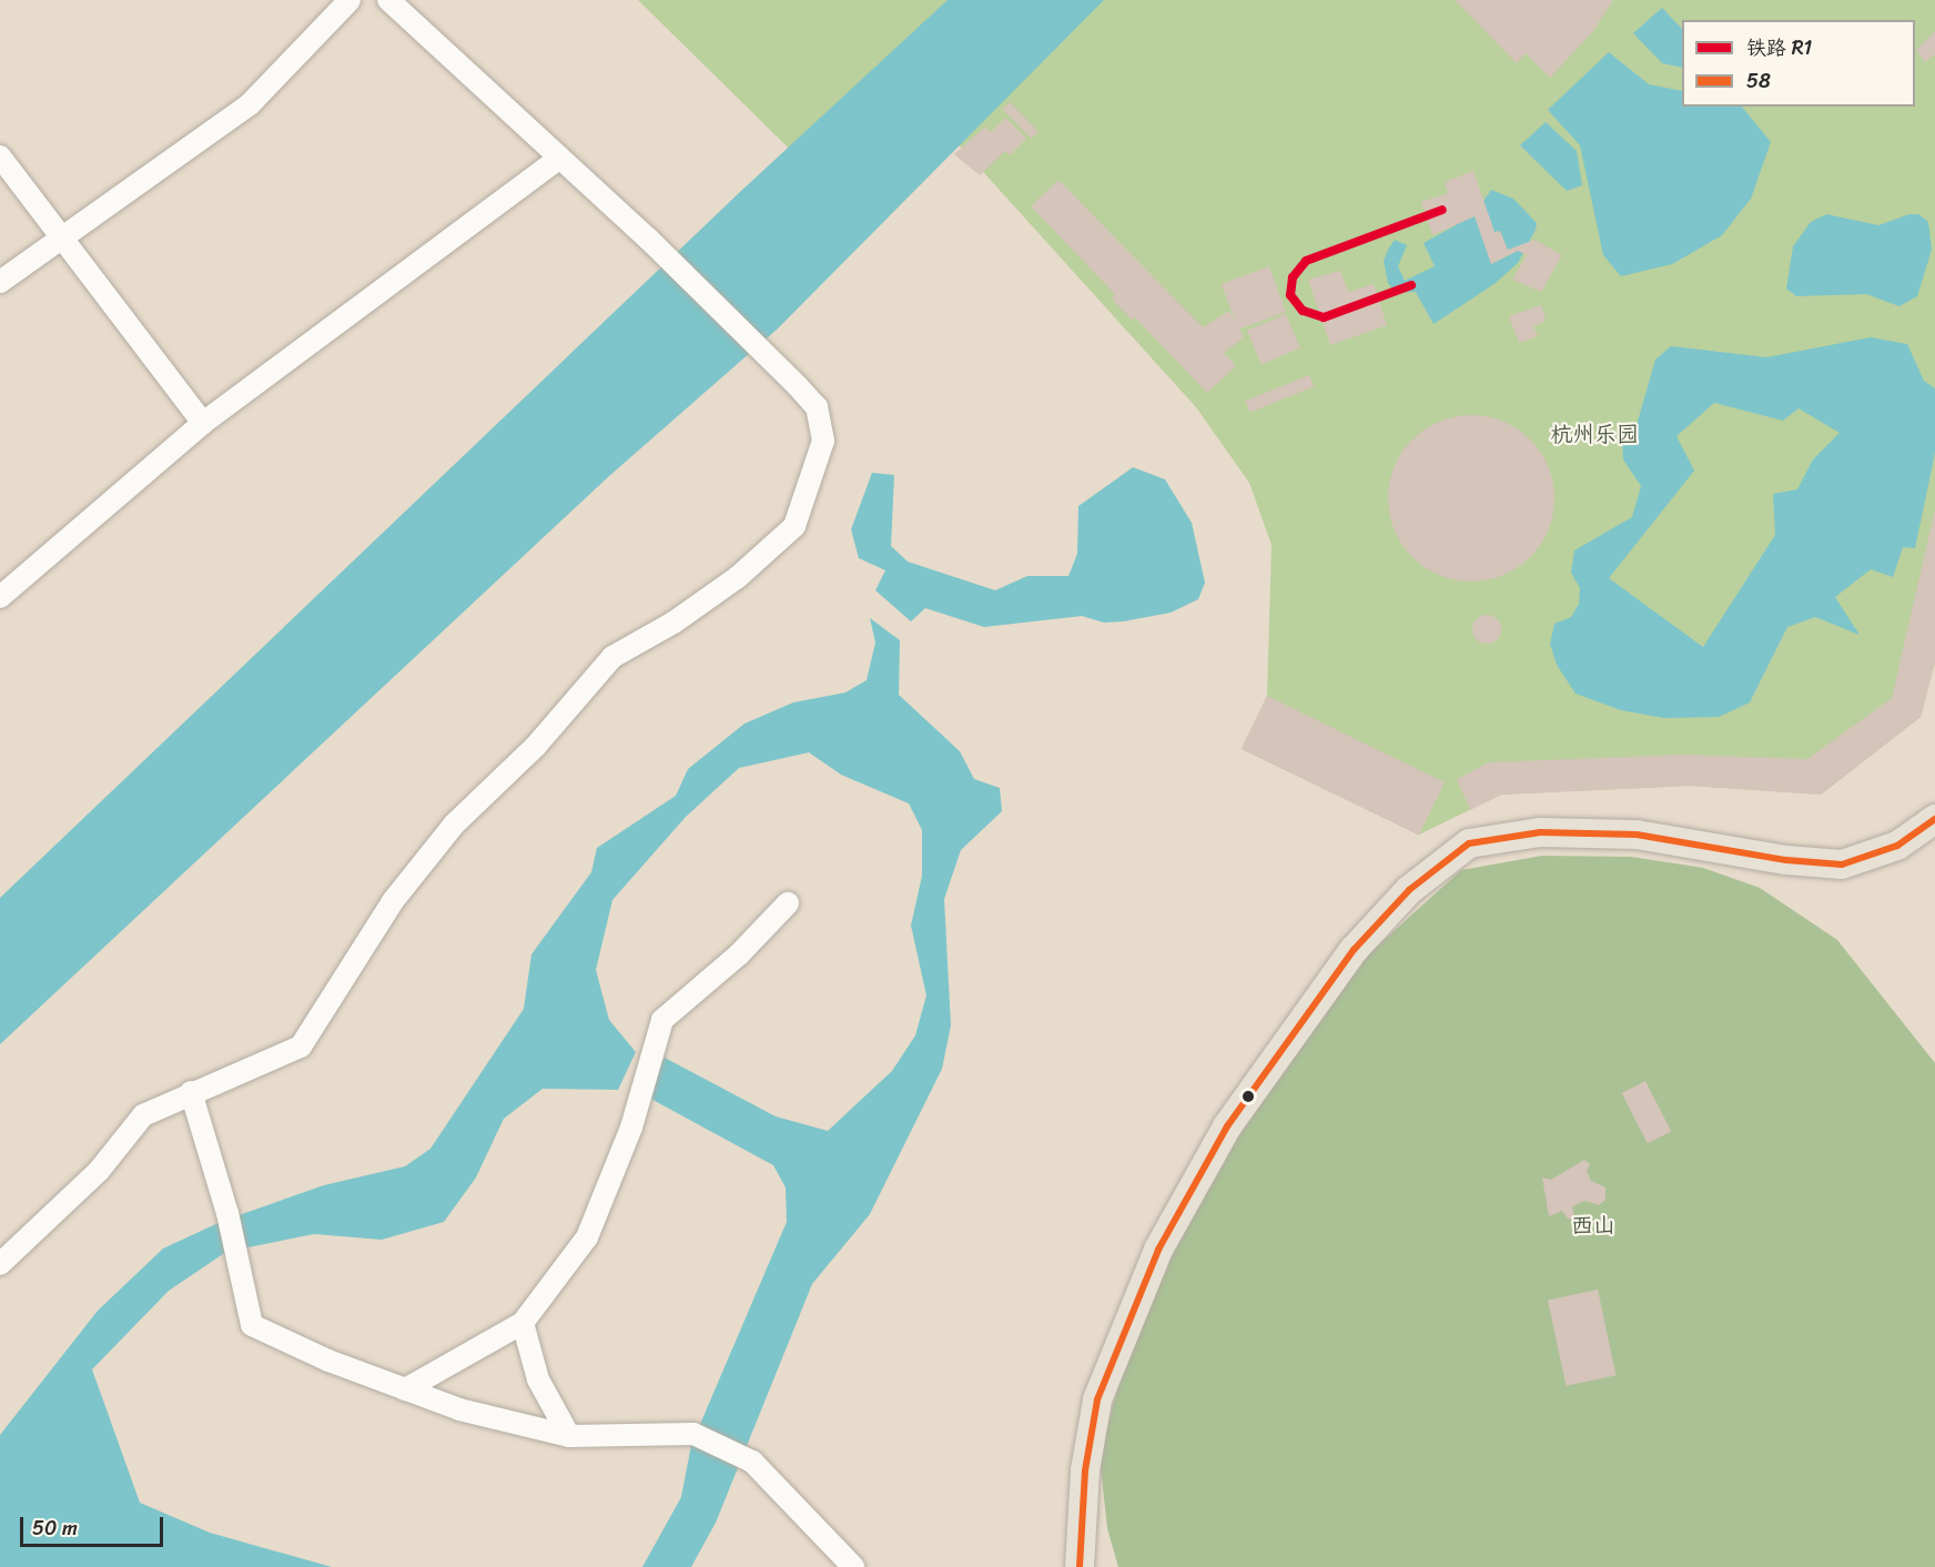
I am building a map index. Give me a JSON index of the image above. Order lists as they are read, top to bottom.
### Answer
{
  "parks": ["杭州乐园", "西山"],
  "lines": ["rail line R1", "transit line 58"],
  "legend": ["铁路 R1", "58"],
  "scale_bar": "50 m"
}
